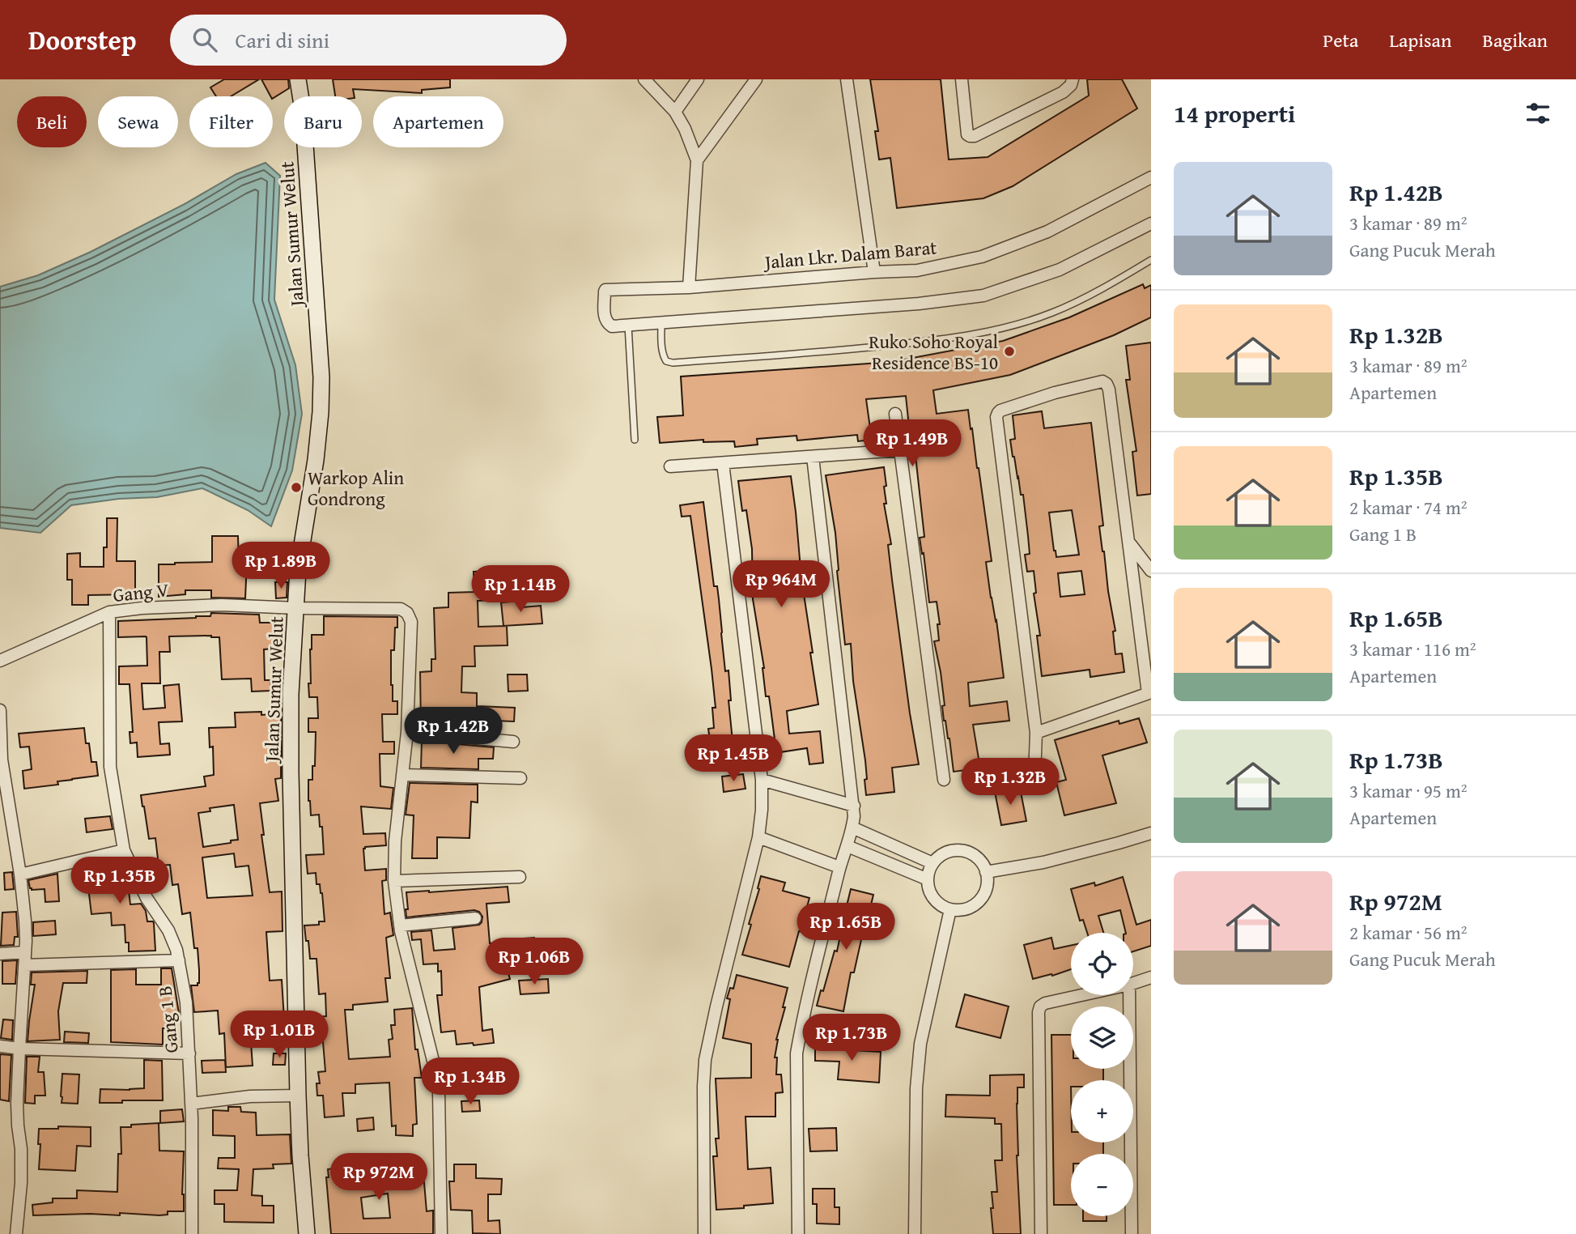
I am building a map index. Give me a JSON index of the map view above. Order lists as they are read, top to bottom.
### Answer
{
  "streets": {
    "street": [
      "Jalan Sumur Welut",
      "Jalan Lkr. Dalam Barat",
      "Gang V",
      "Gang 1 B"
    ]
  },
  "crossings": [
    ["Jalan Sumur Welut", "Gang V"],
    ["Gang V", "Gang 1 B"]
  ],
  "places": ["Ruko Soho Royal Residence BS-10", "Warkop Alin Gondrong"],
  "page": {
    "header": "Doorstep",
    "search": "Cari di sini",
    "nav": ["Peta", "Lapisan", "Bagikan"],
    "heading": "14 properti",
    "chip": [
      "Beli",
      "Sewa",
      "Filter",
      "Baru",
      "Apartemen"
    ],
    "list": [
      {
        "name": "Rp 1.42B",
        "note": "3 kamar · 89 m² · Gang Pucuk Merah"
      },
      {
        "name": "Rp 1.32B",
        "note": "3 kamar · 89 m² · Apartemen"
      },
      {
        "name": "Rp 1.35B",
        "note": "2 kamar · 74 m² · Gang 1 B"
      },
      {
        "name": "Rp 1.65B",
        "note": "3 kamar · 116 m² · Apartemen"
      },
      {
        "name": "Rp 1.73B",
        "note": "3 kamar · 95 m² · Apartemen"
      },
      {
        "name": "Rp 972M",
        "note": "2 kamar · 56 m² · Gang Pucuk Merah"
      }
    ],
    "price": [
      "Rp 1.49B",
      "Rp 1.89B",
      "Rp 964M",
      "Rp 1.14B",
      "Rp 1.42B",
      "Rp 1.45B",
      "Rp 1.32B",
      "Rp 1.35B",
      "Rp 1.65B",
      "Rp 1.06B",
      "Rp 1.01B",
      "Rp 1.73B",
      "Rp 1.34B",
      "Rp 972M"
    ],
    "map_buttons": ["+", "−"]
  }
}
